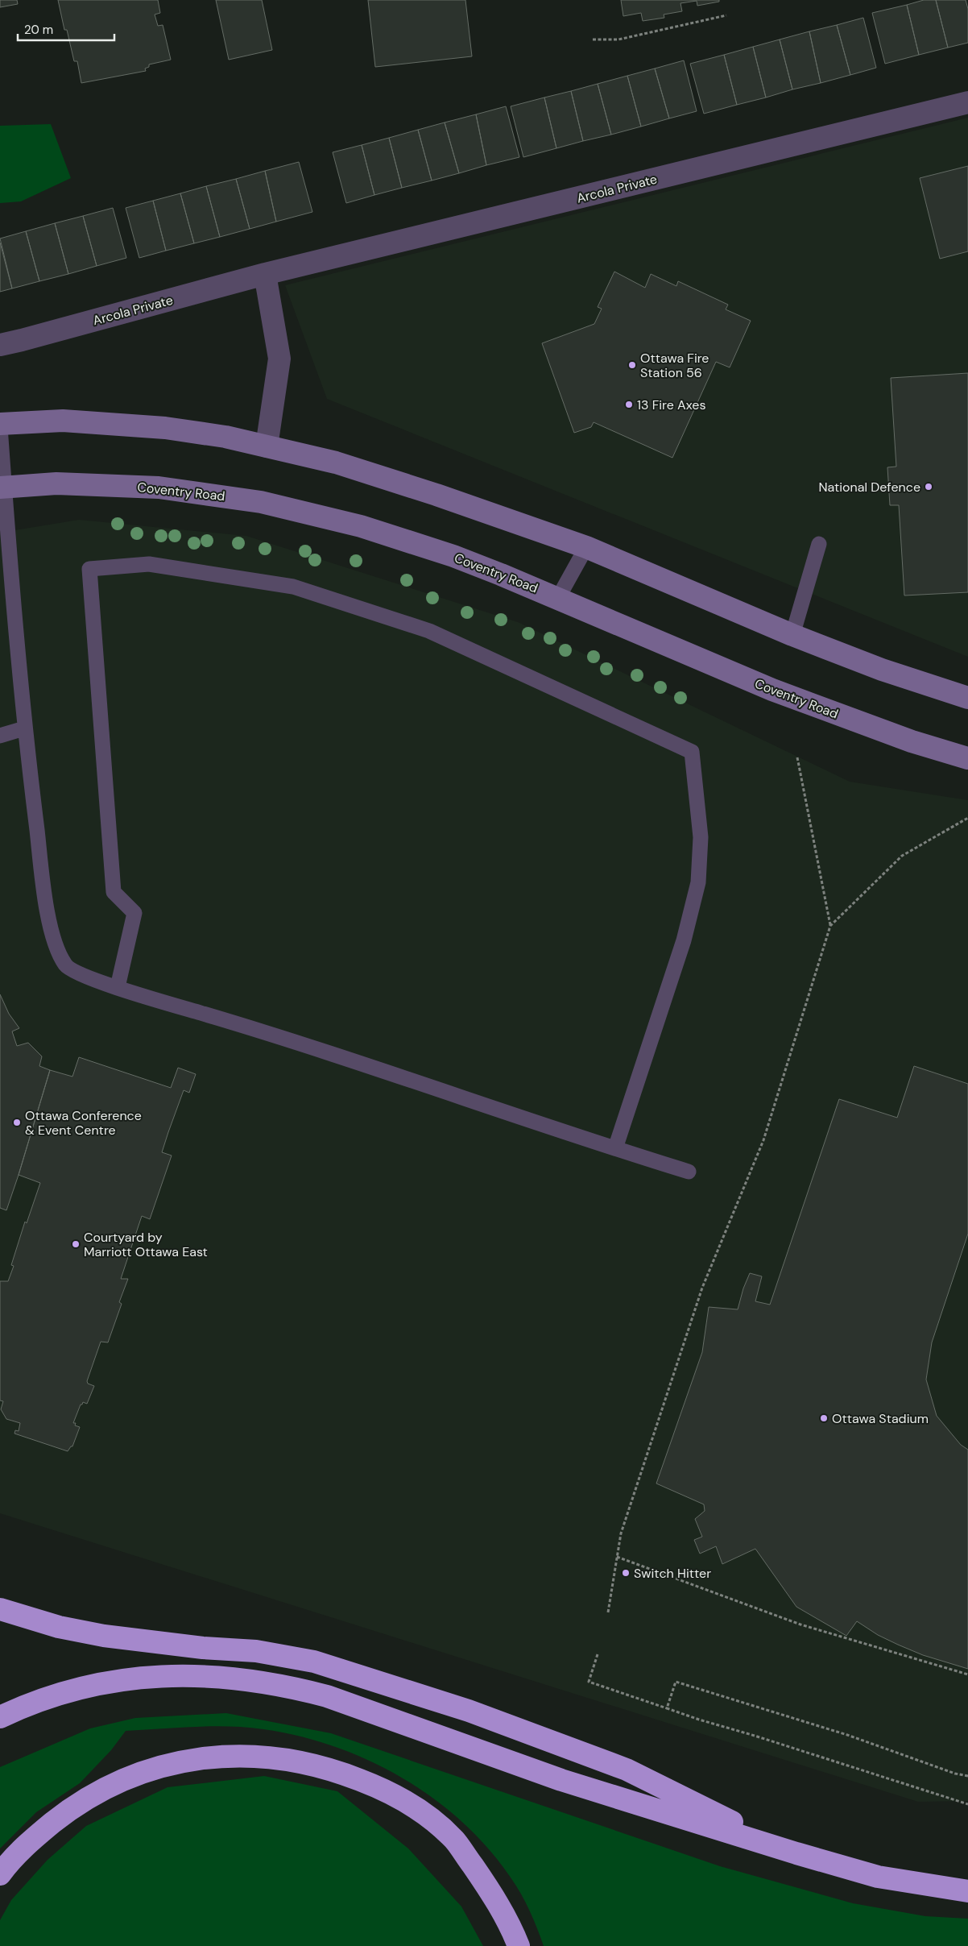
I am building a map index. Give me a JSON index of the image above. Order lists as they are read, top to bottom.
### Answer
{
  "streets": {
    "main road": ["Coventry Road"],
    "street": ["Arcola Private"]
  },
  "places": [
    "Ottawa Fire Station 56",
    "13 Fire Axes",
    "National Defence",
    "Ottawa Conference & Event Centre",
    "Courtyard by Marriott Ottawa East",
    "Ottawa Stadium",
    "Switch Hitter"
  ],
  "scale_bar": "20 m"
}
